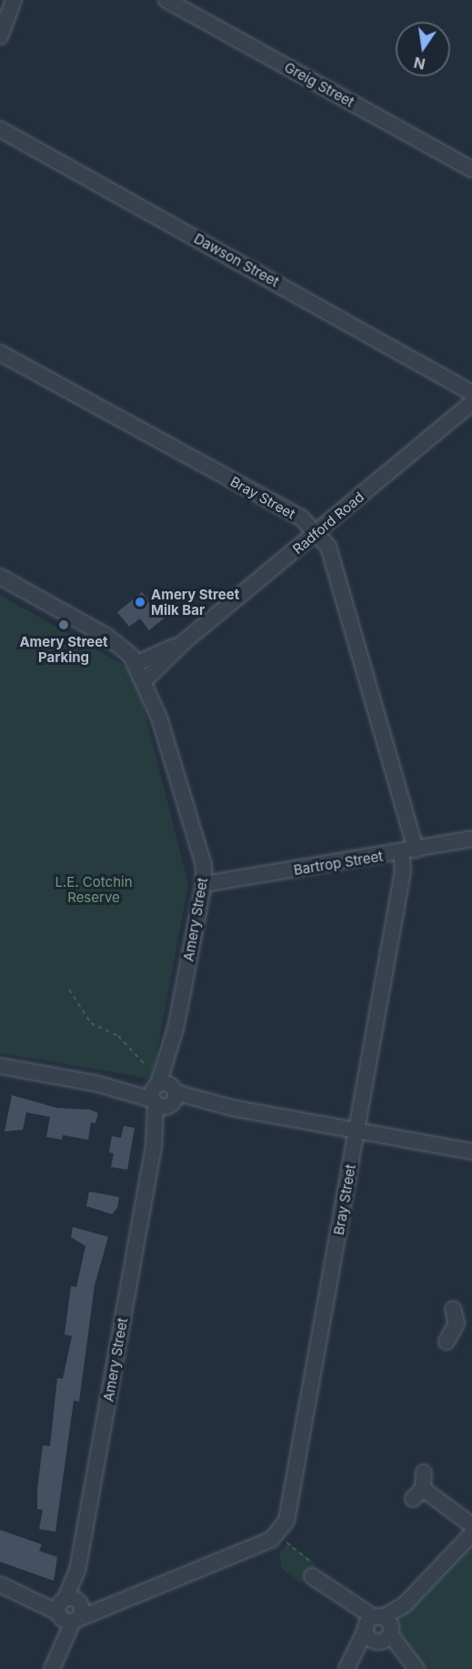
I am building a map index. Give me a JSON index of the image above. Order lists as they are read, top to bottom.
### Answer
{
  "streets": {
    "street": [
      "Greig Street",
      "Dawson Street",
      "Bray Street",
      "Radford Road",
      "Bartrop Street",
      "Amery Street"
    ]
  },
  "crossings": [
    ["Bray Street", "Radford Road"],
    ["Bray Street", "Bartrop Street"],
    ["Radford Road", "Amery Street"],
    ["Bartrop Street", "Amery Street"]
  ],
  "parks": ["L.E. Cotchin Reserve"],
  "places": ["Amery Street Milk Bar", "Amery Street Parking"],
  "north": "bottom"
}
